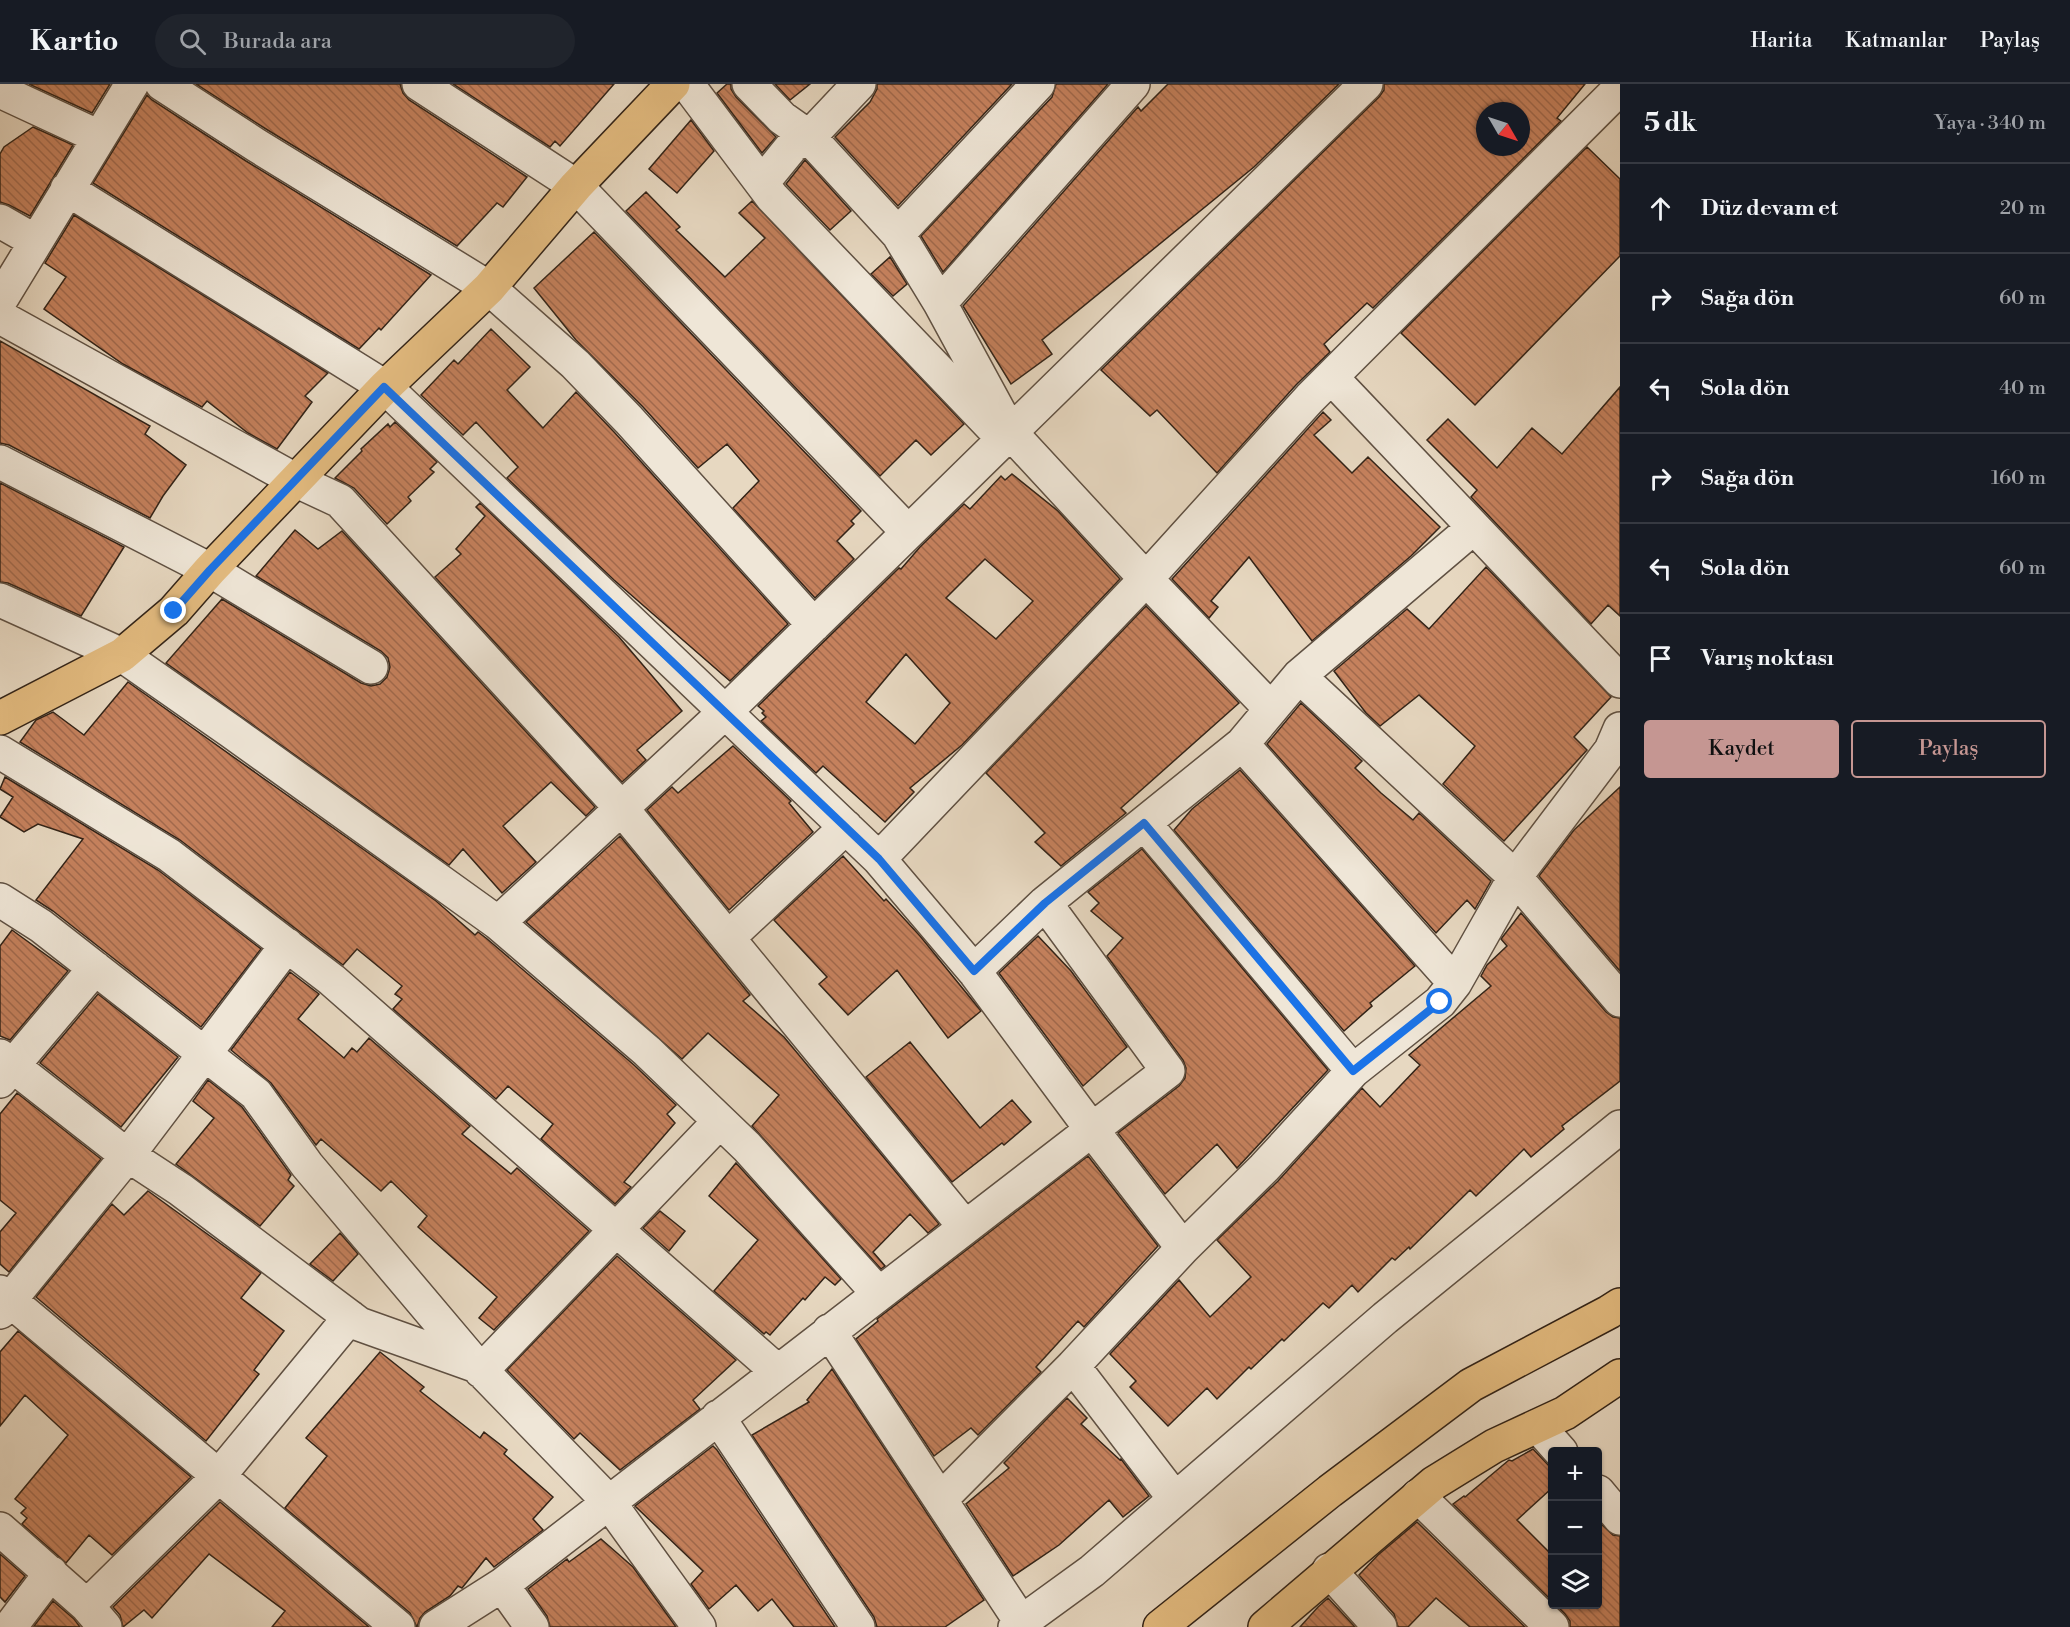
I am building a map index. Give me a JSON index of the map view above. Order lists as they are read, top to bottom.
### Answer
{
  "north": "bottom right",
  "page": {
    "header": "Kartio",
    "search": "Burada ara",
    "nav": ["Harita", "Katmanlar", "Paylaş"],
    "heading": ["5 dk", "Yaya · 340 m"],
    "list": [
      ["Düz devam et", "20 m"],
      ["Sağa dön", "60 m"],
      ["Sola dön", "40 m"],
      ["Sağa dön", "160 m"],
      ["Sola dön", "60 m"],
      "Varış noktası"
    ],
    "buttons": ["Kaydet", "Paylaş"],
    "map_buttons": ["+", "−"]
  }
}
